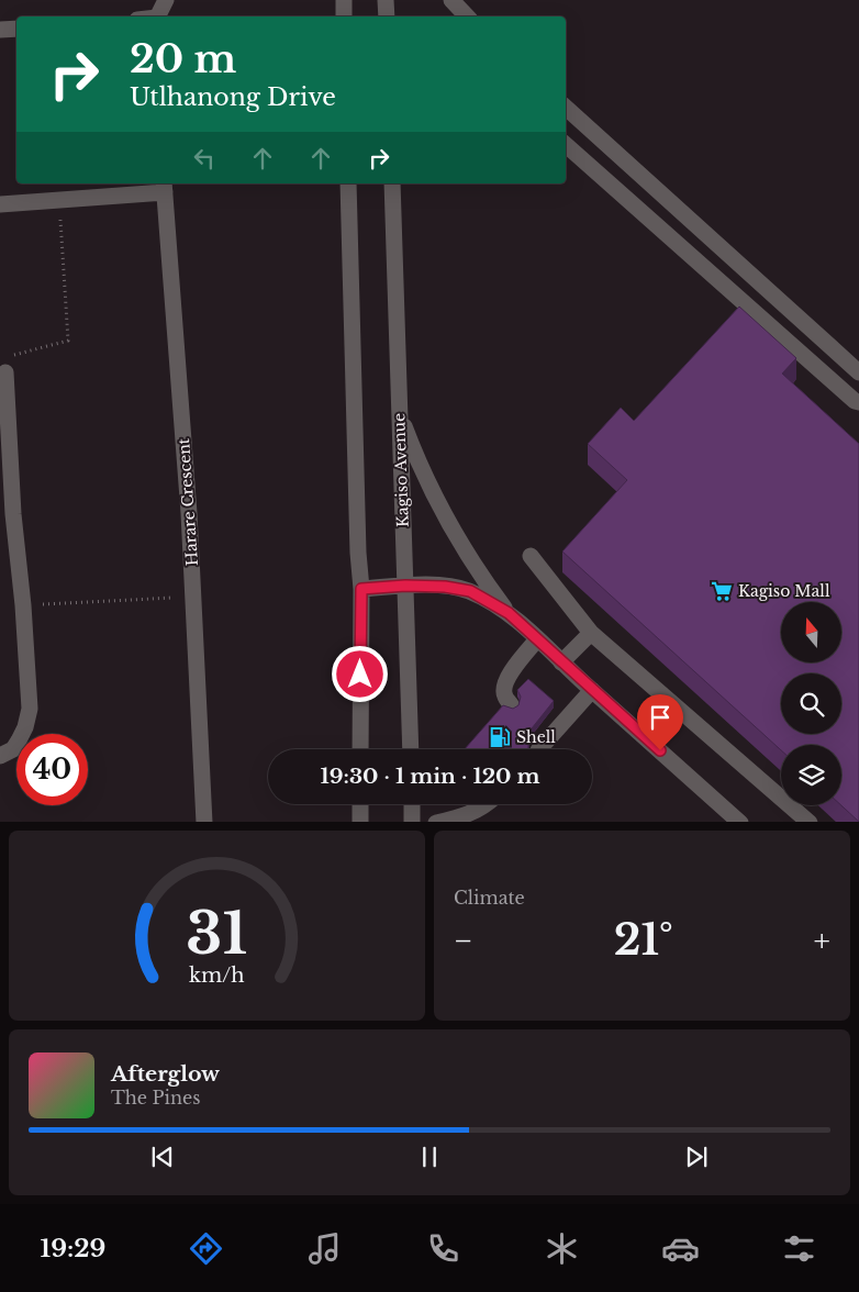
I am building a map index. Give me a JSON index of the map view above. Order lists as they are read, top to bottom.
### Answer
{
  "streets": {
    "street": ["Kagiso Avenue", "Harare Crescent"]
  },
  "places": {
    "supermarket": ["Kagiso Mall"],
    "fuel station": ["Shell"]
  },
  "north": "top",
  "page": {
    "turn": ["20 m", "Utlhanong Drive"],
    "limit": "40",
    "trip": "19:30 · 1 min · 120 m",
    "tile": "Climate",
    "heat": ["−", "21°", "+"],
    "song": ["Afterglow", "The Pines"],
    "tabs": "19:29",
    "gauge": ["31", "km/h"]
  }
}
